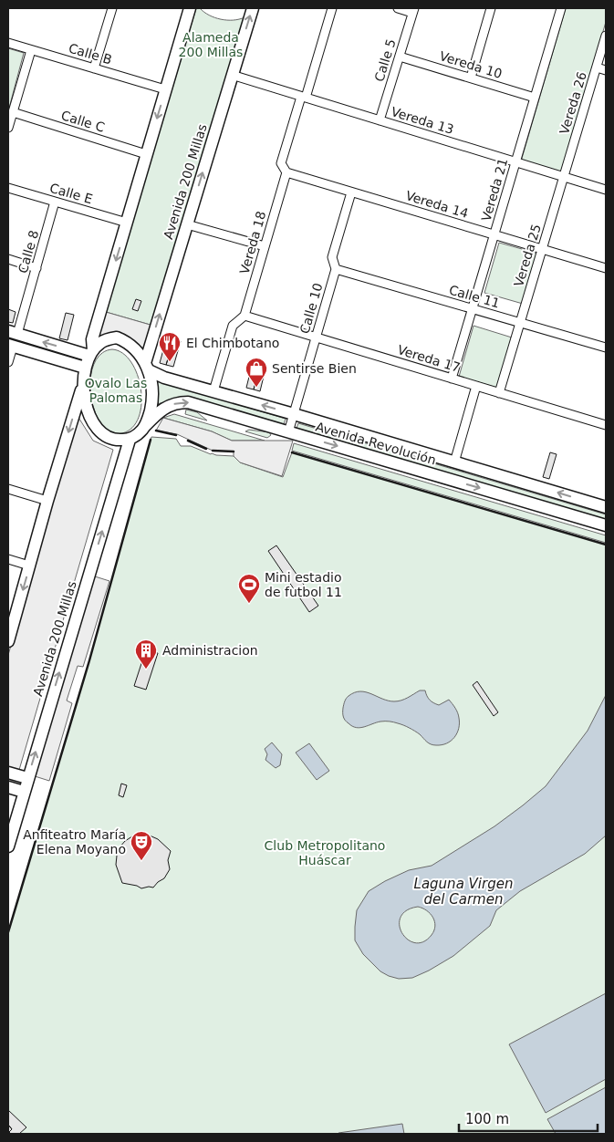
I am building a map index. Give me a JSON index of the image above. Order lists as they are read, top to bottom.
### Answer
{
  "streets": {
    "main road": ["Avenida 200 Millas", "Avenida Revolución"],
    "street": [
      "Calle B",
      "Calle 5",
      "Vereda 10",
      "Vereda 26",
      "Vereda 13",
      "Calle C",
      "Vereda 21",
      "Calle E",
      "Vereda 14",
      "Vereda 18",
      "Calle 8",
      "Vereda 25",
      "Calle 11",
      "Calle 10",
      "Vereda 17"
    ]
  },
  "crossings": [
    ["Calle 5", "Vereda 10"],
    ["Calle 5", "Vereda 13"],
    ["Vereda 10", "Vereda 21"],
    ["Vereda 26", "Vereda 13"],
    ["Vereda 26", "Vereda 25"],
    ["Vereda 13", "Avenida 200 Millas"],
    ["Vereda 13", "Vereda 21"],
    ["Vereda 13", "Vereda 18"],
    ["Vereda 13", "Vereda 25"],
    ["Avenida 200 Millas", "Avenida Revolución"],
    ["Vereda 21", "Vereda 14"],
    ["Vereda 21", "Calle 11"],
    ["Vereda 21", "Vereda 17"],
    ["Calle E", "Calle 8"],
    ["Vereda 14", "Vereda 18"],
    ["Vereda 14", "Vereda 25"],
    ["Vereda 14", "Calle 10"],
    ["Vereda 18", "Vereda 17"],
    ["Vereda 18", "Avenida Revolución"],
    ["Vereda 25", "Calle 11"],
    ["Vereda 25", "Vereda 17"],
    ["Calle 11", "Calle 10"],
    ["Calle 10", "Vereda 17"],
    ["Calle 10", "Avenida Revolución"]
  ],
  "water": ["Laguna Virgen del Carmen"],
  "parks": ["Alameda 200 Millas", "Ovalo Las Palomas", "Club Metropolitano Huáscar"],
  "places": {
    "restaurant": ["El Chimbotano"],
    "shop": ["Sentirse Bien"],
    "sports": ["Mini estadio de futbol 11"],
    "building": ["Administracion"],
    "theatre": ["Anfiteatro María Elena Moyano"]
  },
  "scale_bar": "100 m"
}
